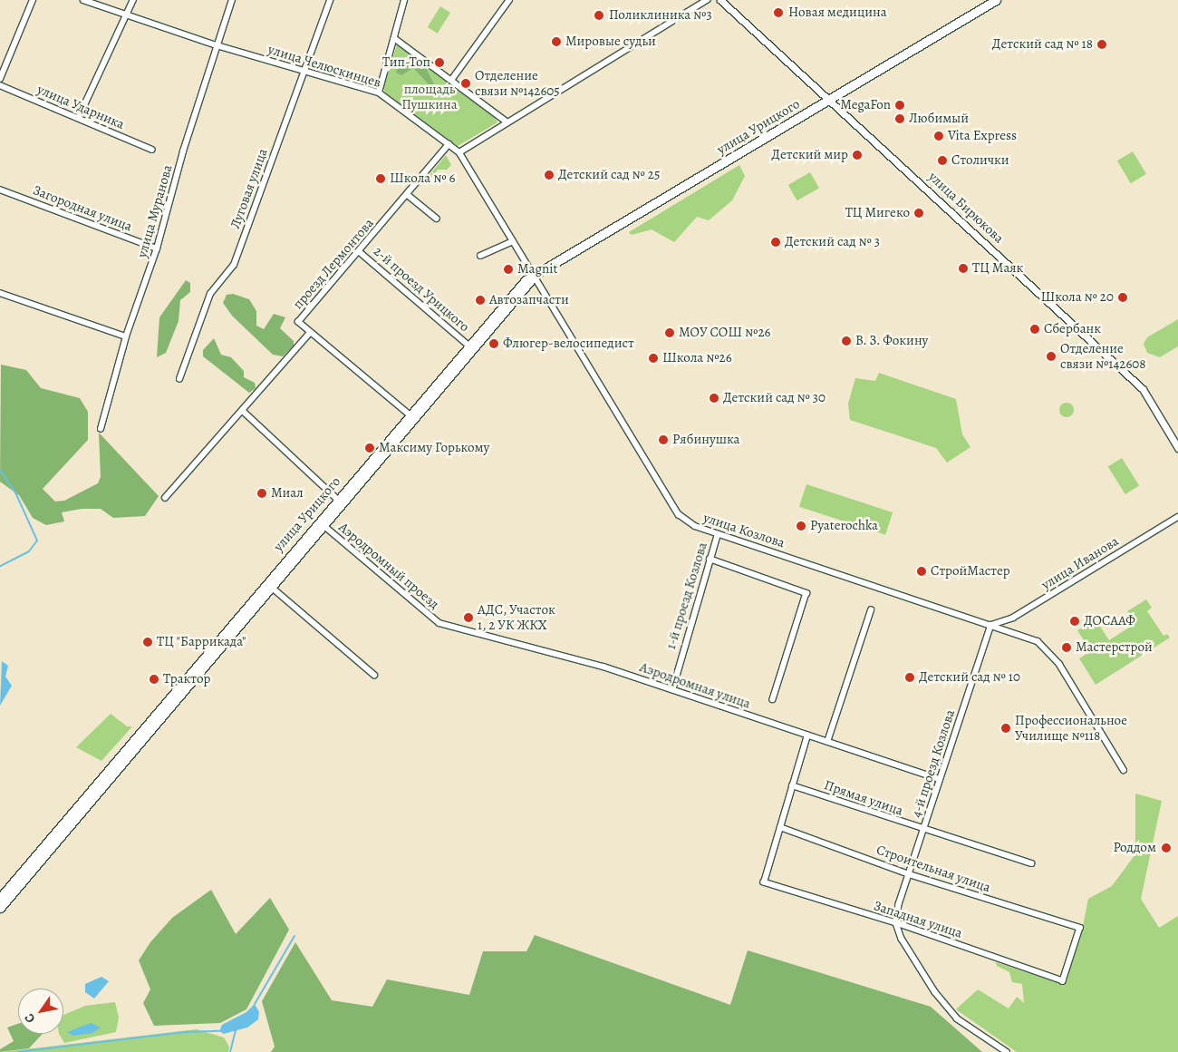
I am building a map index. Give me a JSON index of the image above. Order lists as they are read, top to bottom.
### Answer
{
  "streets": {
    "highway": ["улица Урицкого"],
    "street": [
      "улица Челюскинцев",
      "улица Ударника",
      "Луговая улица",
      "улица Бирюкова",
      "Загородная улица",
      "улица Муранова",
      "проезд Лермонтова",
      "2-й проезд Урицкого",
      "улица Козлова",
      "улица Иванова",
      "Аэродромный проезд",
      "1-й проезд Козлова",
      "Аэродромная улица",
      "4-й проезд Козлова",
      "Прямая улица",
      "Строительная улица",
      "Западная улица"
    ]
  },
  "crossings": [
    ["улица Челюскинцев", "улица Урицкого"],
    ["улица Челюскинцев", "Луговая улица"],
    ["улица Челюскинцев", "улица Муранова"],
    ["улица Челюскинцев", "проезд Лермонтова"],
    ["улица Челюскинцев", "улица Козлова"],
    ["улица Урицкого", "улица Бирюкова"],
    ["улица Урицкого", "2-й проезд Урицкого"],
    ["улица Урицкого", "улица Козлова"],
    ["улица Урицкого", "Аэродромный проезд"],
    ["Загородная улица", "улица Муранова"],
    ["проезд Лермонтова", "2-й проезд Урицкого"],
    ["улица Козлова", "улица Иванова"],
    ["улица Козлова", "1-й проезд Козлова"],
    ["улица Козлова", "4-й проезд Козлова"],
    ["улица Иванова", "4-й проезд Козлова"],
    ["Аэродромный проезд", "Аэродромная улица"],
    ["1-й проезд Козлова", "Аэродромная улица"],
    ["Аэродромная улица", "4-й проезд Козлова"],
    ["4-й проезд Козлова", "Прямая улица"],
    ["4-й проезд Козлова", "Строительная улица"],
    ["4-й проезд Козлова", "Западная улица"],
    ["Строительная улица", "Западная улица"]
  ],
  "parks": ["площадь Пушкина"],
  "places": [
    "Новая медицина",
    "Поликлиника №3",
    "Мировые судьи",
    "Детский сад № 18",
    "Тип-Топ",
    "Отделение связи №142605",
    "MegaFon",
    "Любимый",
    "Vita Express",
    "Детский мир",
    "Столички",
    "Детский сад № 25",
    "Школа № 6",
    "ТЦ Мигеко",
    "Детский сад № 3",
    "ТЦ Маяк",
    "Magnit",
    "Школа № 20",
    "Автозапчасти",
    "Сбербанк",
    "МОУ СОШ №26",
    "В. З. Фокину",
    "Флюгер-велосипедист",
    "Отделение связи №142608",
    "Школа №26",
    "Детский сад № 30",
    "Рябинушка",
    "Максиму Горькому",
    "Миал",
    "Pyaterochka",
    "СтройМастер",
    "АДС, Участок 1, 2 УК ЖКХ",
    "ДОСААФ",
    "ТЦ \"Баррикада\"",
    "Мастерстрой",
    "Детский сад № 10",
    "Трактор",
    "Профессиональное Училище №118",
    "Роддом"
  ],
  "north": "bottom left"
}
